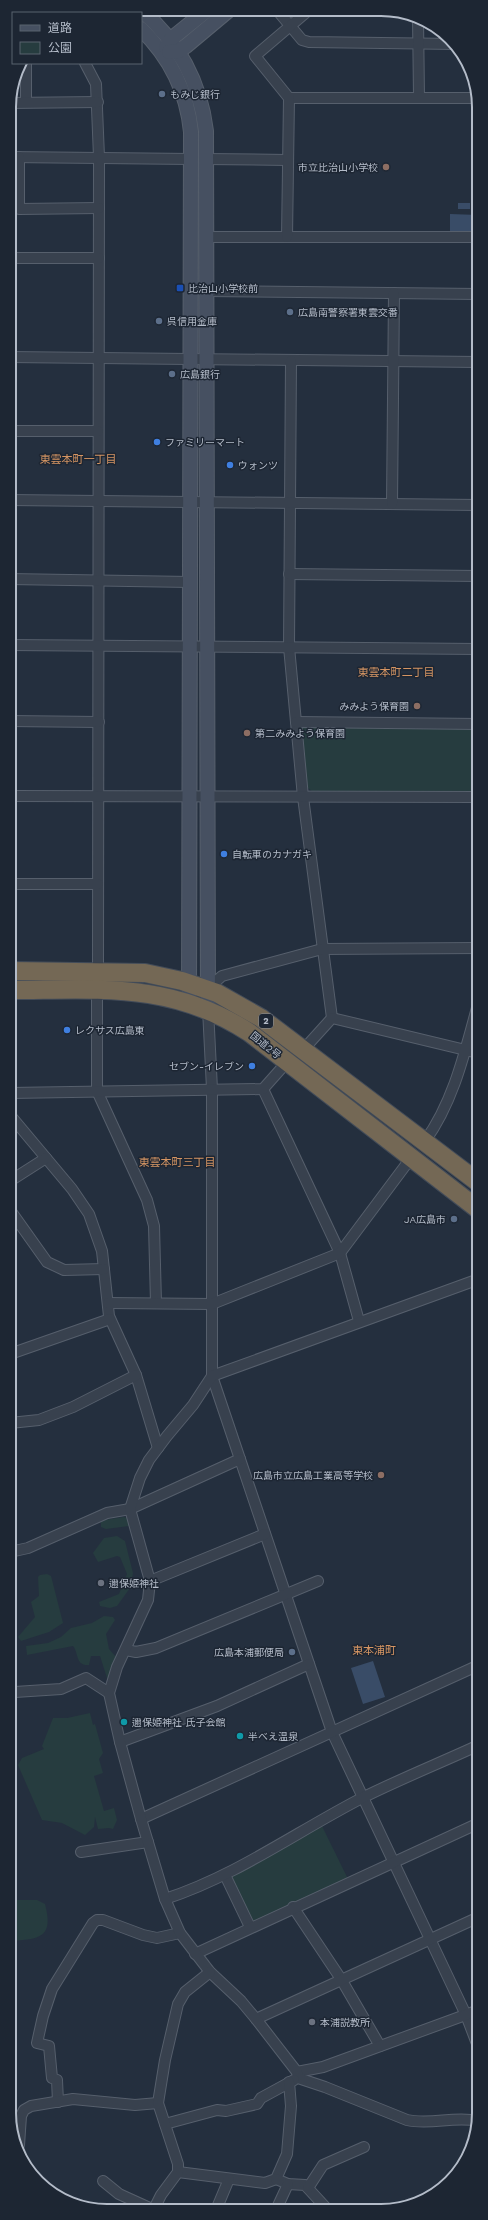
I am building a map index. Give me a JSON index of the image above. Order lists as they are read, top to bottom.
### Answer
{
  "streets": {
    "highway": ["2", "国道2号"]
  },
  "districts": [
    "東雲本町一丁目",
    "東雲本町二丁目",
    "東雲本町三丁目",
    "東本浦町"
  ],
  "places": {
    "other": [
      "もみじ銀行",
      "市立比治山小学校",
      "広島南警察署東雲交番",
      "呉信用金庫",
      "広島銀行",
      "ファミリーマート",
      "ウォンツ",
      "みみよう保育園",
      "第二みみよう保育園",
      "自転車のカナガキ",
      "レクサス広島東",
      "セブン-イレブン",
      "JA広島市",
      "広島市立広島工業高等学校",
      "邇保姫神社",
      "広島本浦郵便局",
      "邇保姫神社 氏子会館",
      "半べえ温泉",
      "本浦説教所"
    ],
    "transit": ["比治山小学校前"]
  },
  "legend": ["道路", "公園"]
}
